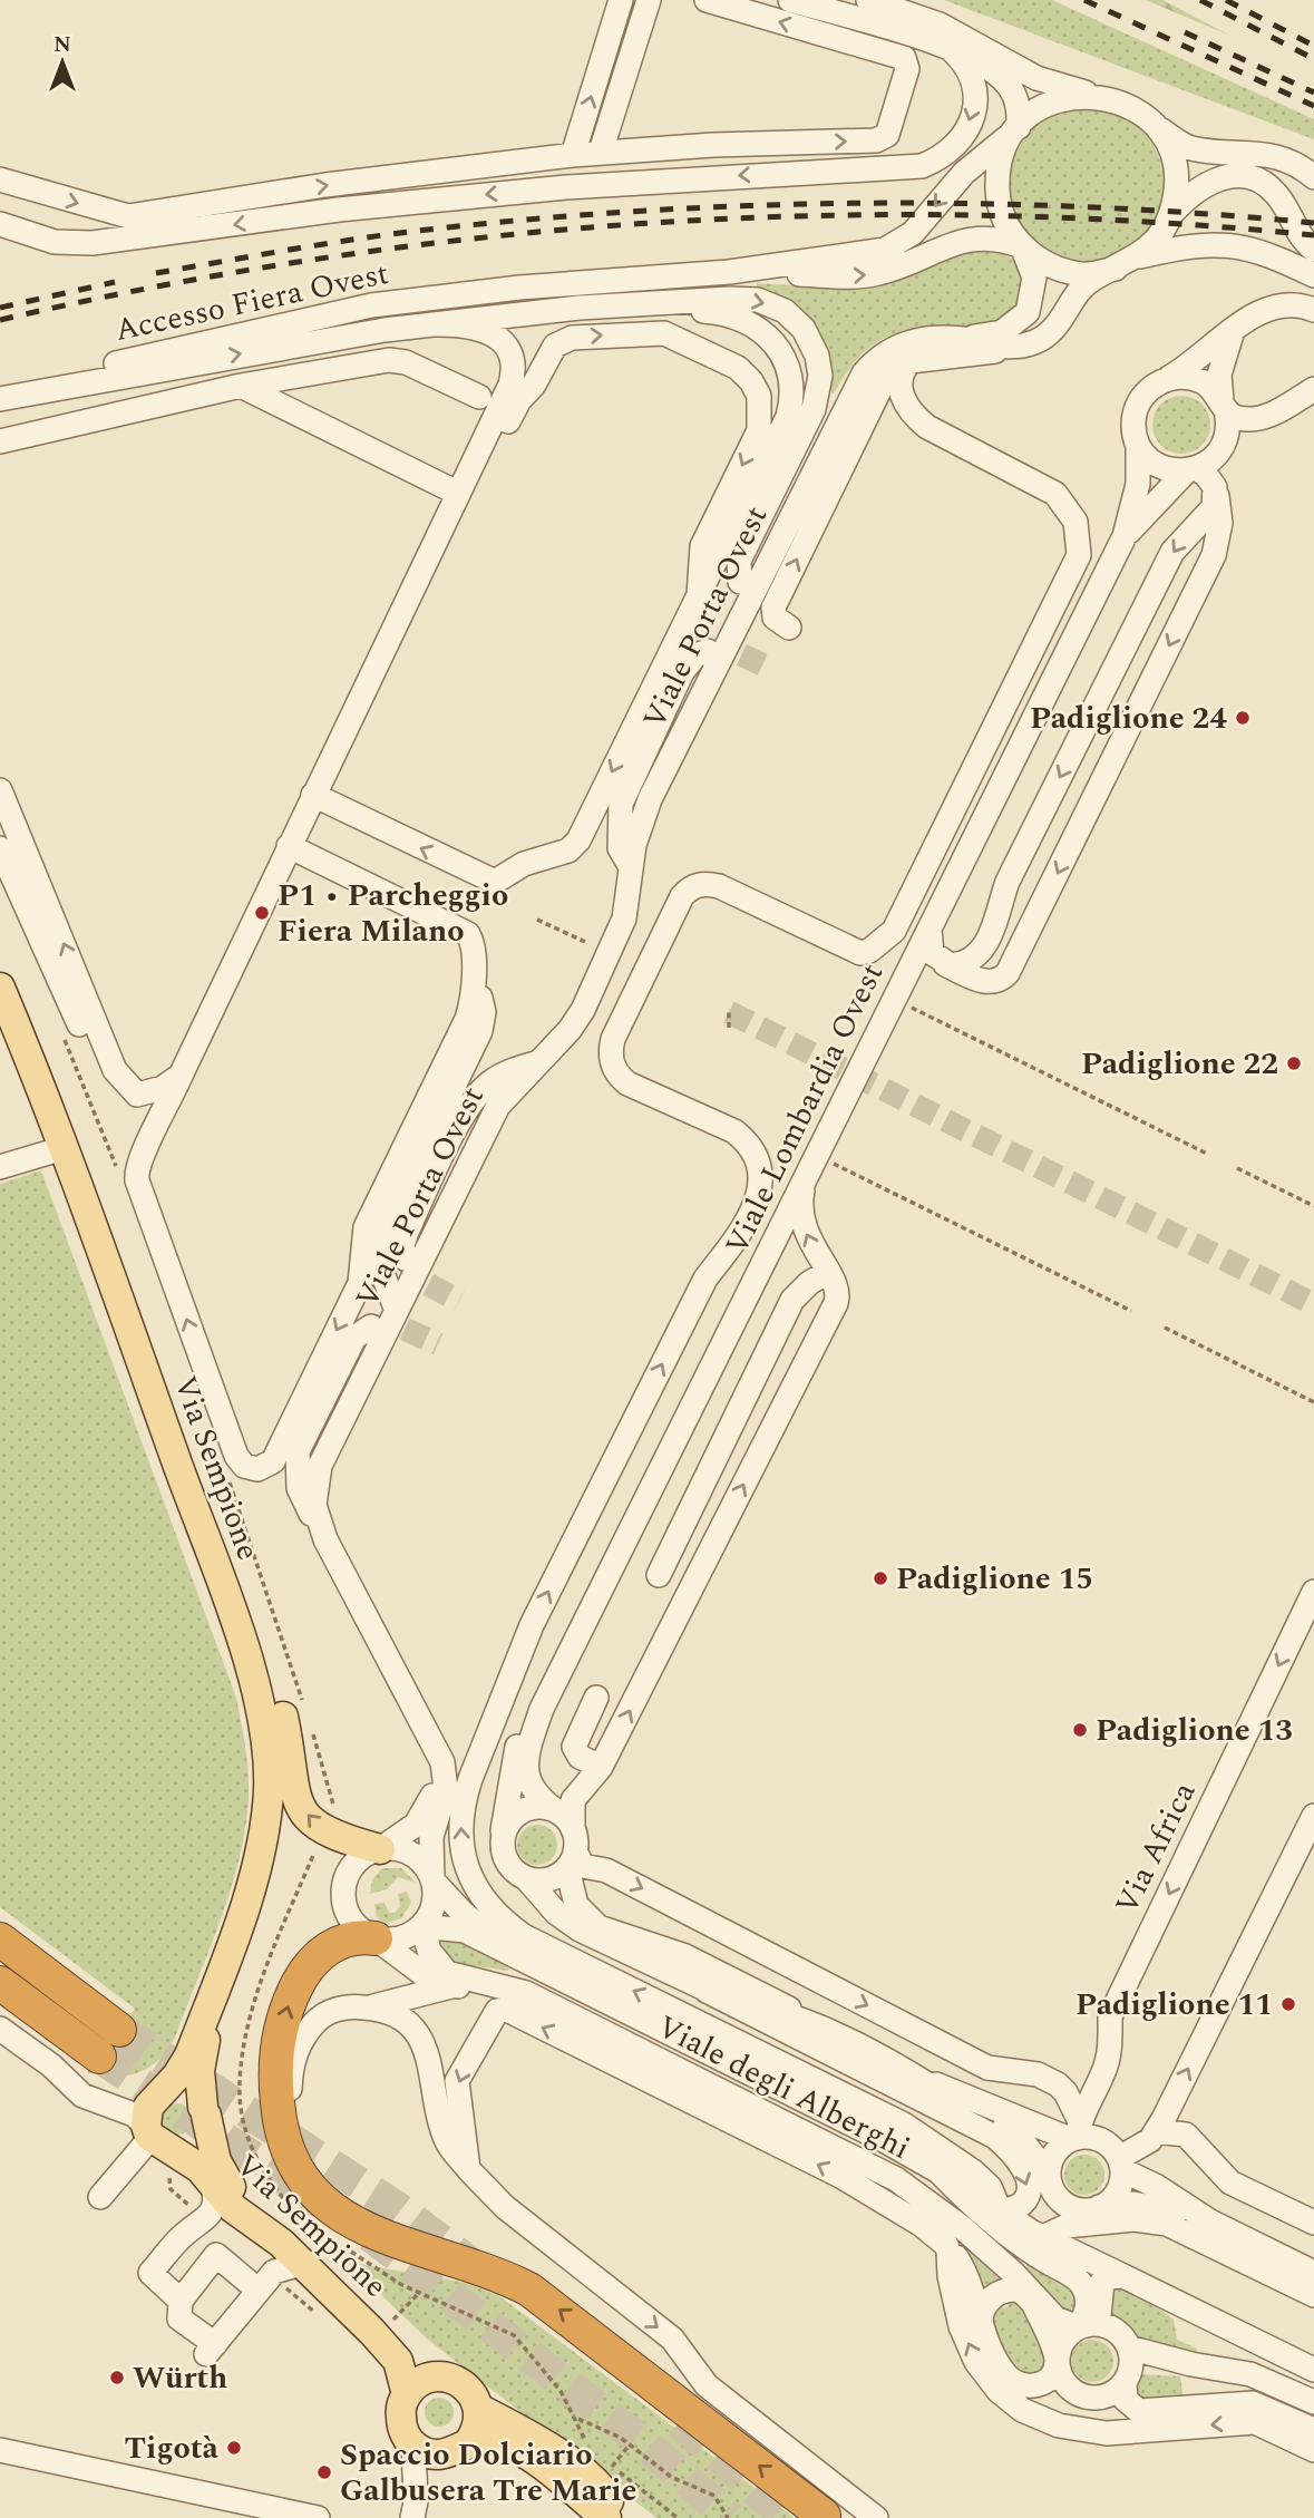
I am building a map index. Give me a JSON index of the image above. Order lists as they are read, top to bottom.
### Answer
{
  "streets": {
    "main road": ["Via Sempione"],
    "street": [
      "Accesso Fiera Ovest",
      "Viale Porta Ovest",
      "Viale Lombardia Ovest",
      "Via Africa",
      "Viale degli Alberghi"
    ]
  },
  "crossings": [
    ["Viale Porta Ovest", "Viale degli Alberghi"],
    ["Viale Lombardia Ovest", "Via Africa"]
  ],
  "places": [
    "Padiglione 24",
    "P1 • Parcheggio Fiera Milano",
    "Padiglione 22",
    "Padiglione 15",
    "Padiglione 13",
    "Padiglione 11",
    "Würth",
    "Tigotà",
    "Spaccio Dolciario Galbusera Tre Marie"
  ],
  "north": "top"
}
